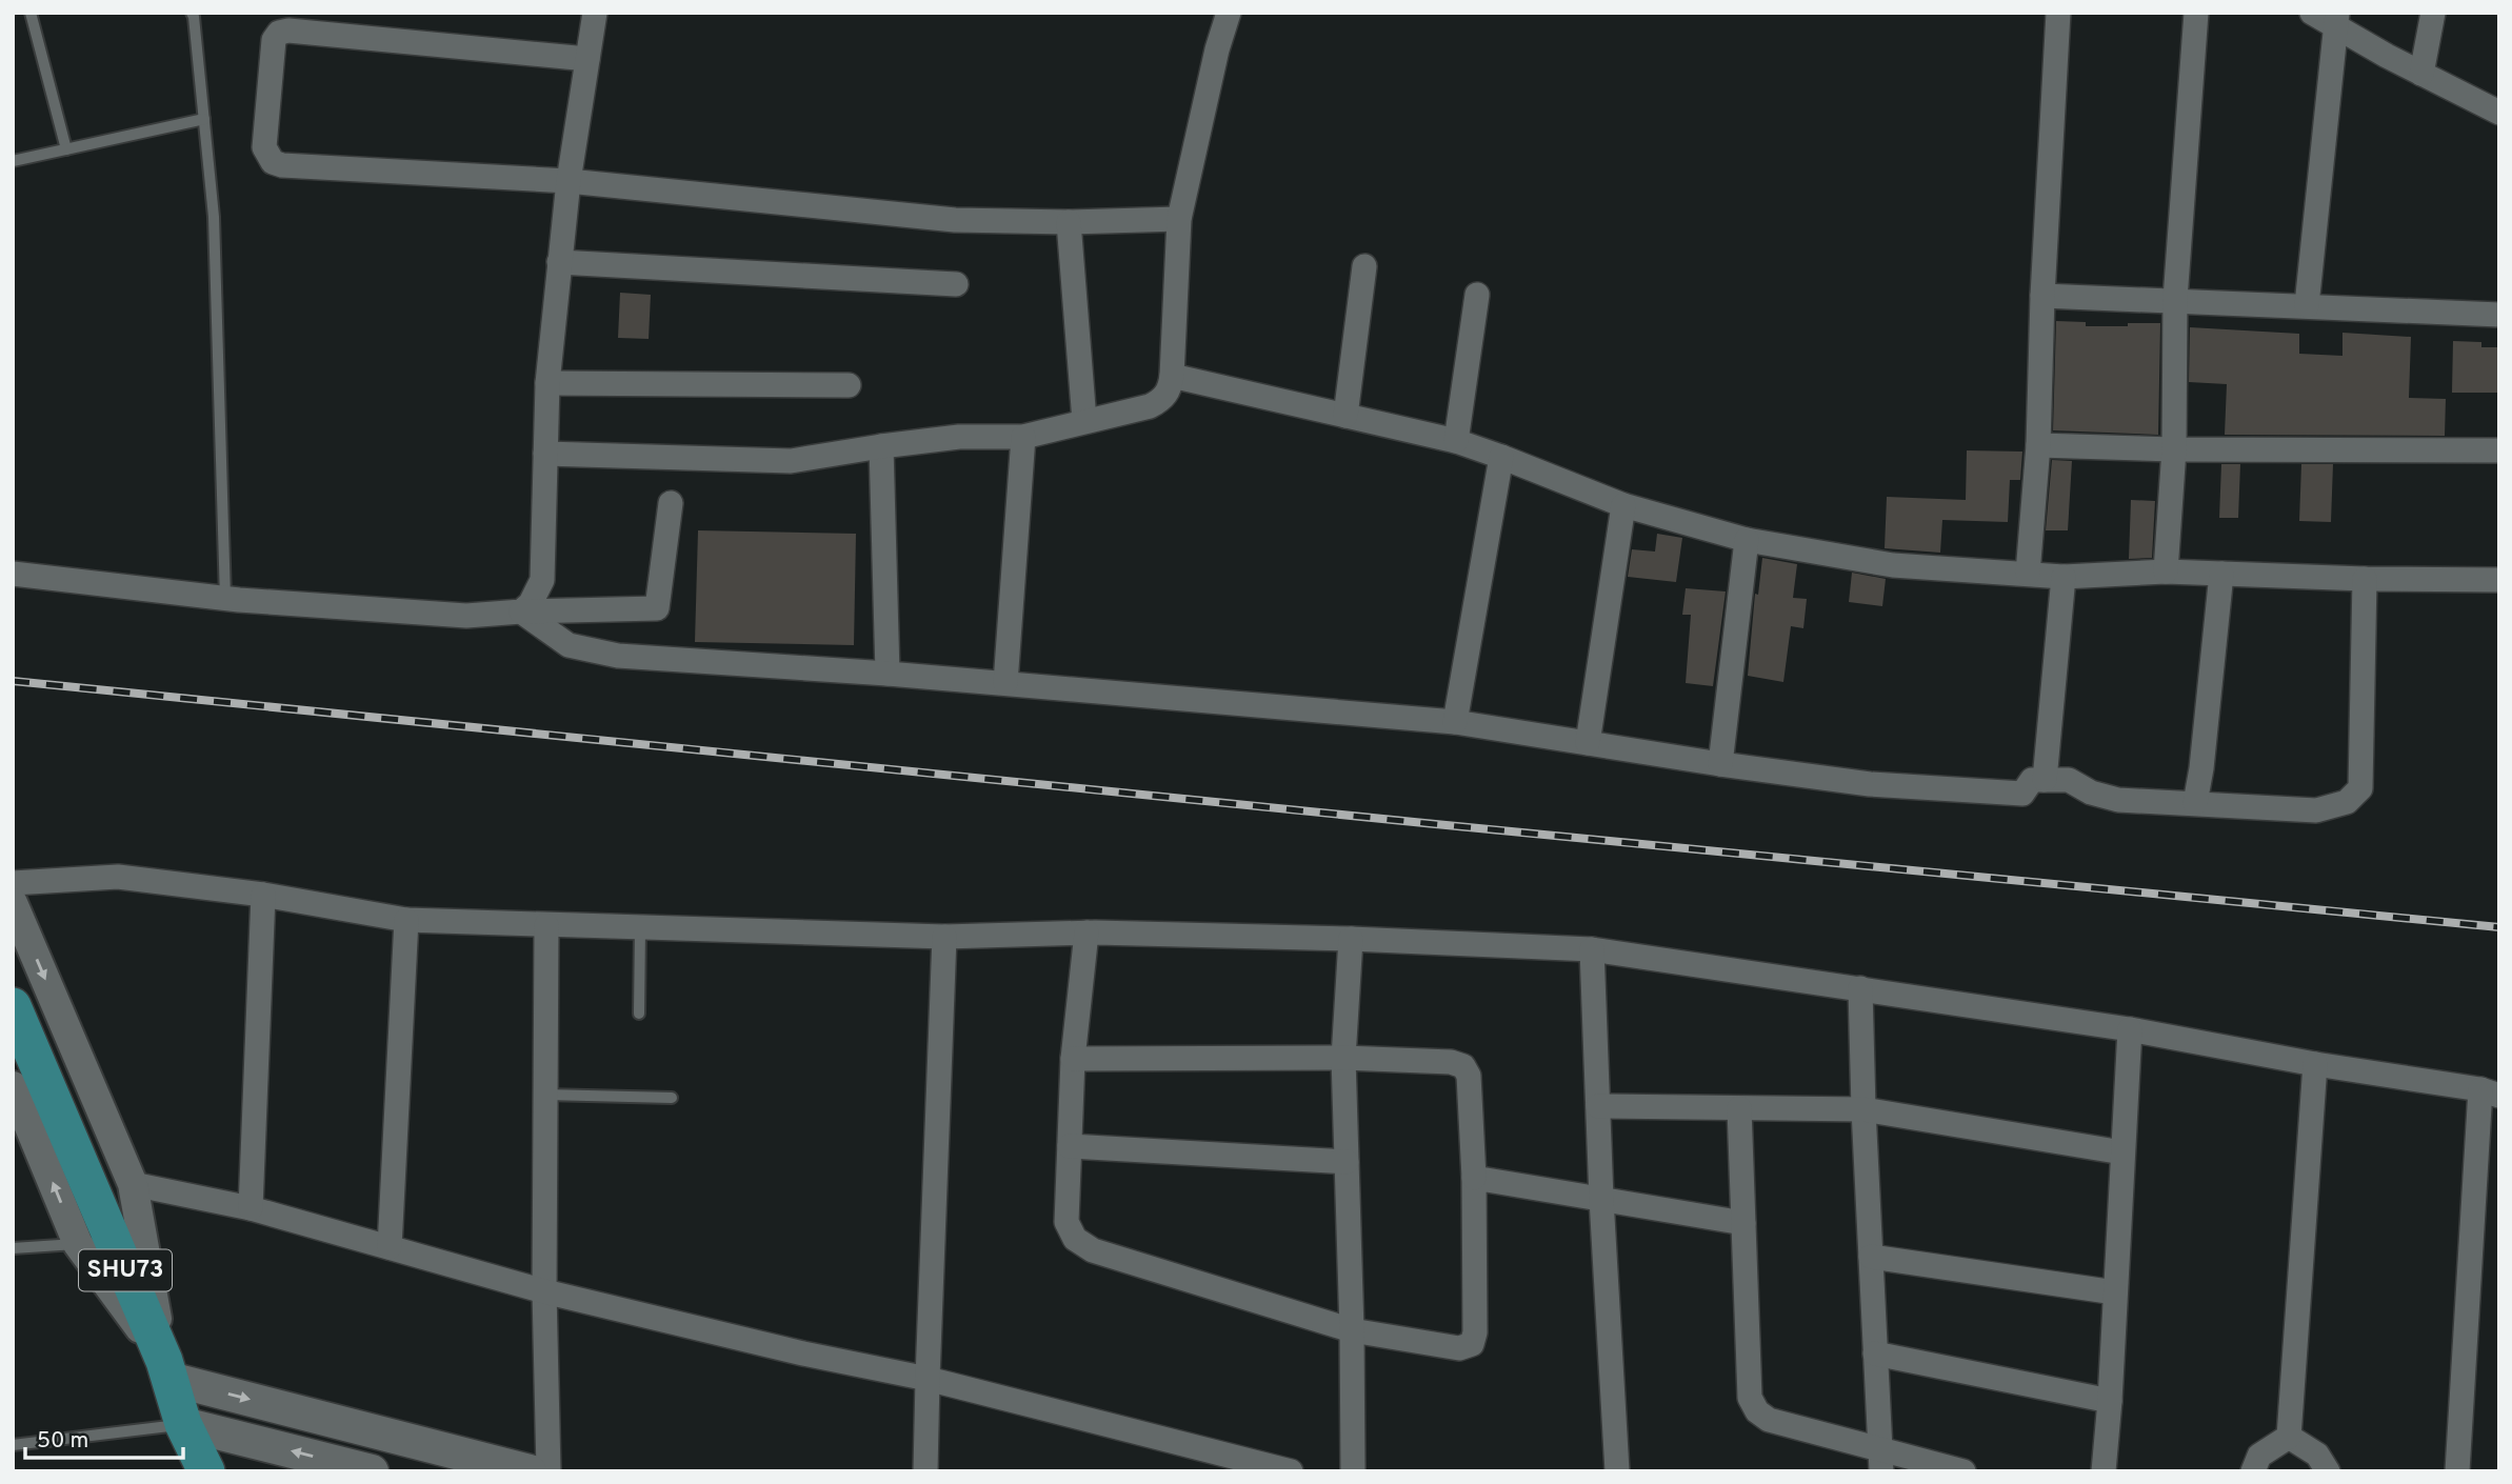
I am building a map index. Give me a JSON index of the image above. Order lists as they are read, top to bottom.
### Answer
{
  "streets": {
    "main road": ["SHU73"]
  },
  "scale_bar": "50 m"
}
